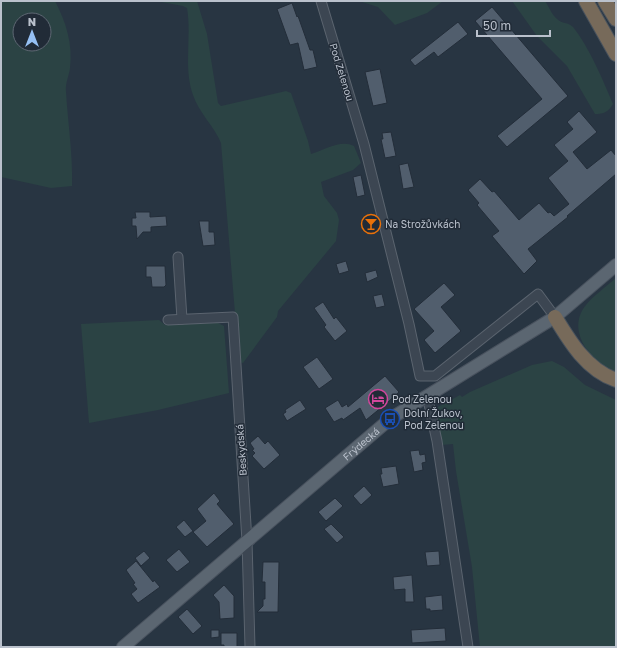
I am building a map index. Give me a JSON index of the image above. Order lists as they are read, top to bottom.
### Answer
{
  "streets": {
    "main road": ["Frýdecká"],
    "street": ["Pod Zelenou", "Beskydská"]
  },
  "crossings": [
    ["Pod Zelenou", "Frýdecká"],
    ["Frýdecká", "Beskydská"]
  ],
  "places": {
    "bar": ["Na Strožůvkách"],
    "hotel": ["Pod Zelenou"],
    "bus stop": ["Dolní Žukov, Pod Zelenou"]
  },
  "scale_bar": "50 m",
  "north": "top"
}
